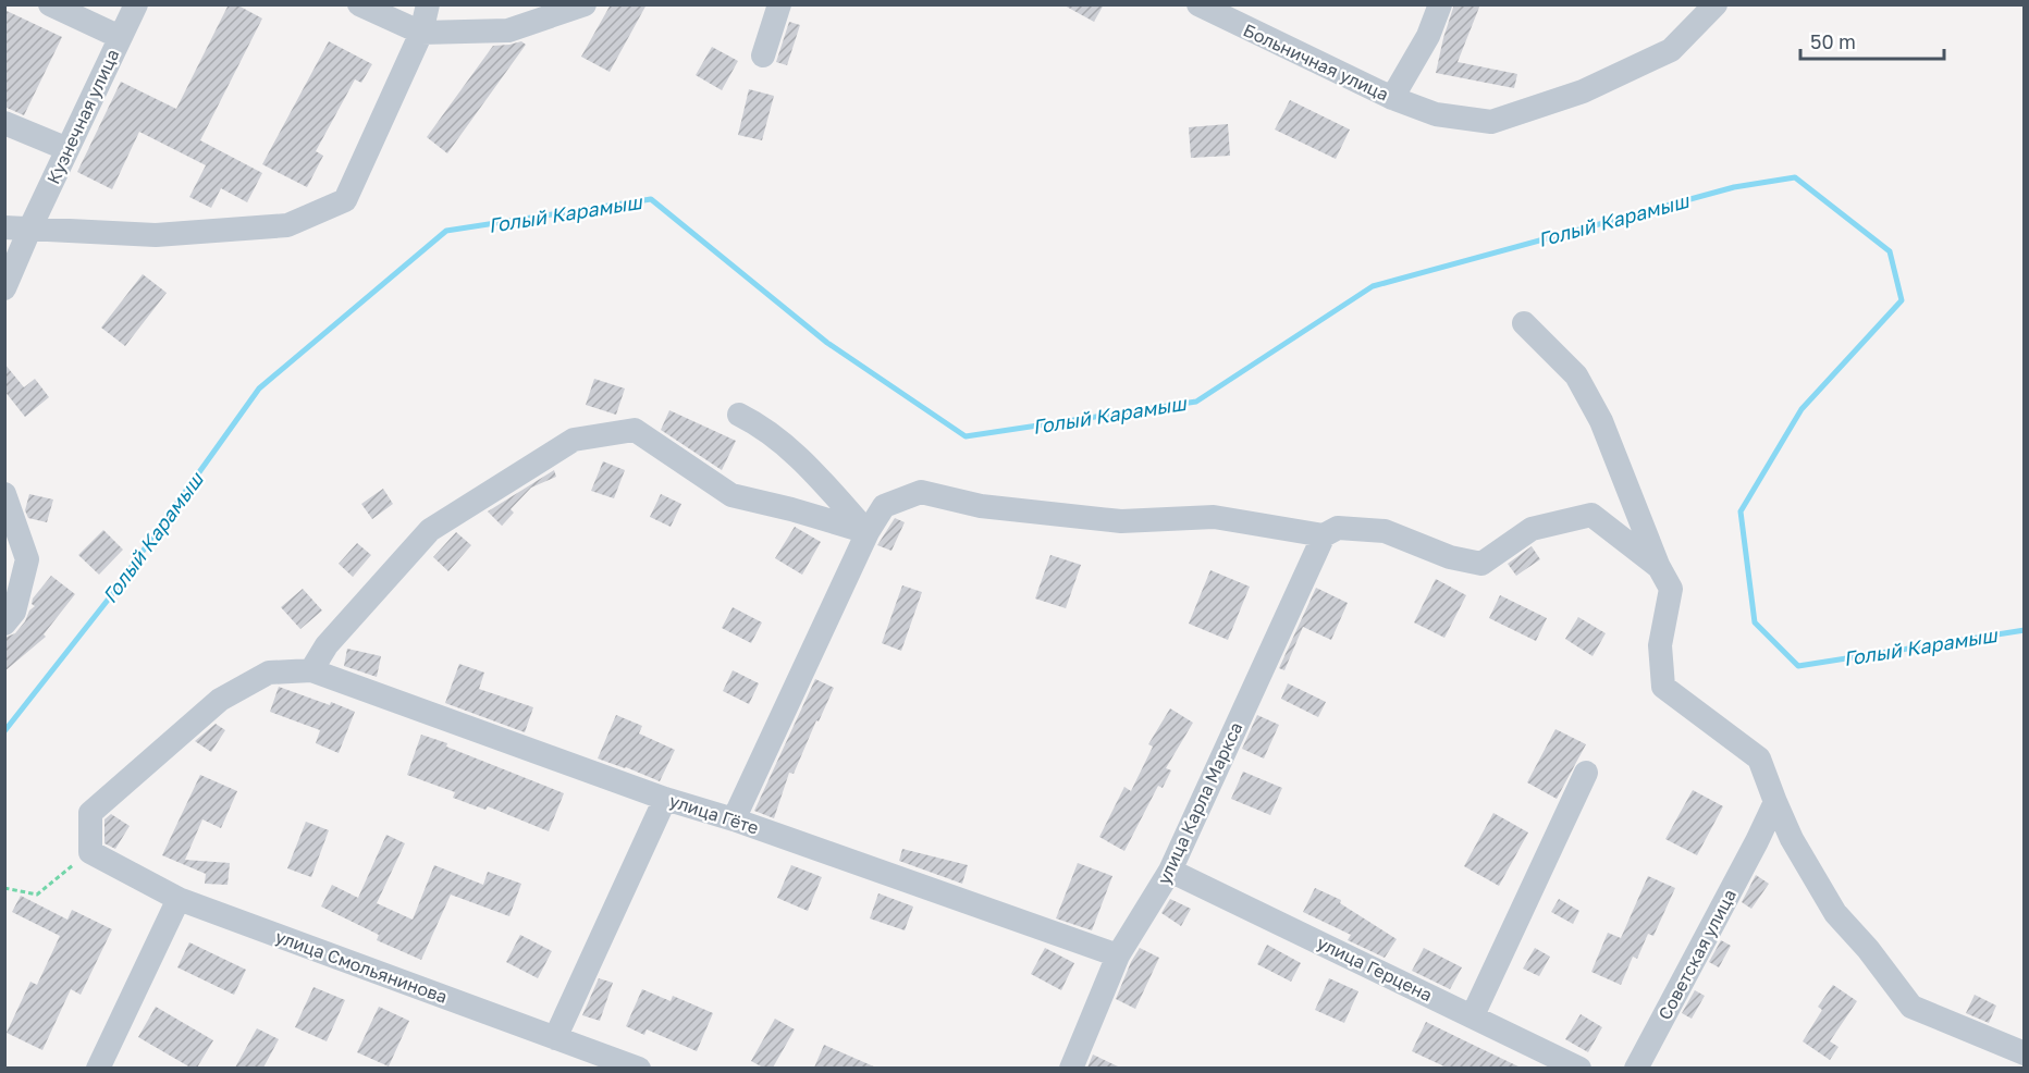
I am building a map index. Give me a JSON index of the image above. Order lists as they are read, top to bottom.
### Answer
{
  "streets": {
    "street": [
      "Больничная улица",
      "Кузнечная улица",
      "улица Карла Маркса",
      "улица Гёте",
      "Советская улица",
      "улица Смольянинова",
      "улица Герцена"
    ]
  },
  "crossings": [
    ["улица Карла Маркса", "улица Гёте"],
    ["улица Карла Маркса", "улица Герцена"]
  ],
  "water": ["Голый Карамыш"],
  "scale_bar": "50 m"
}
